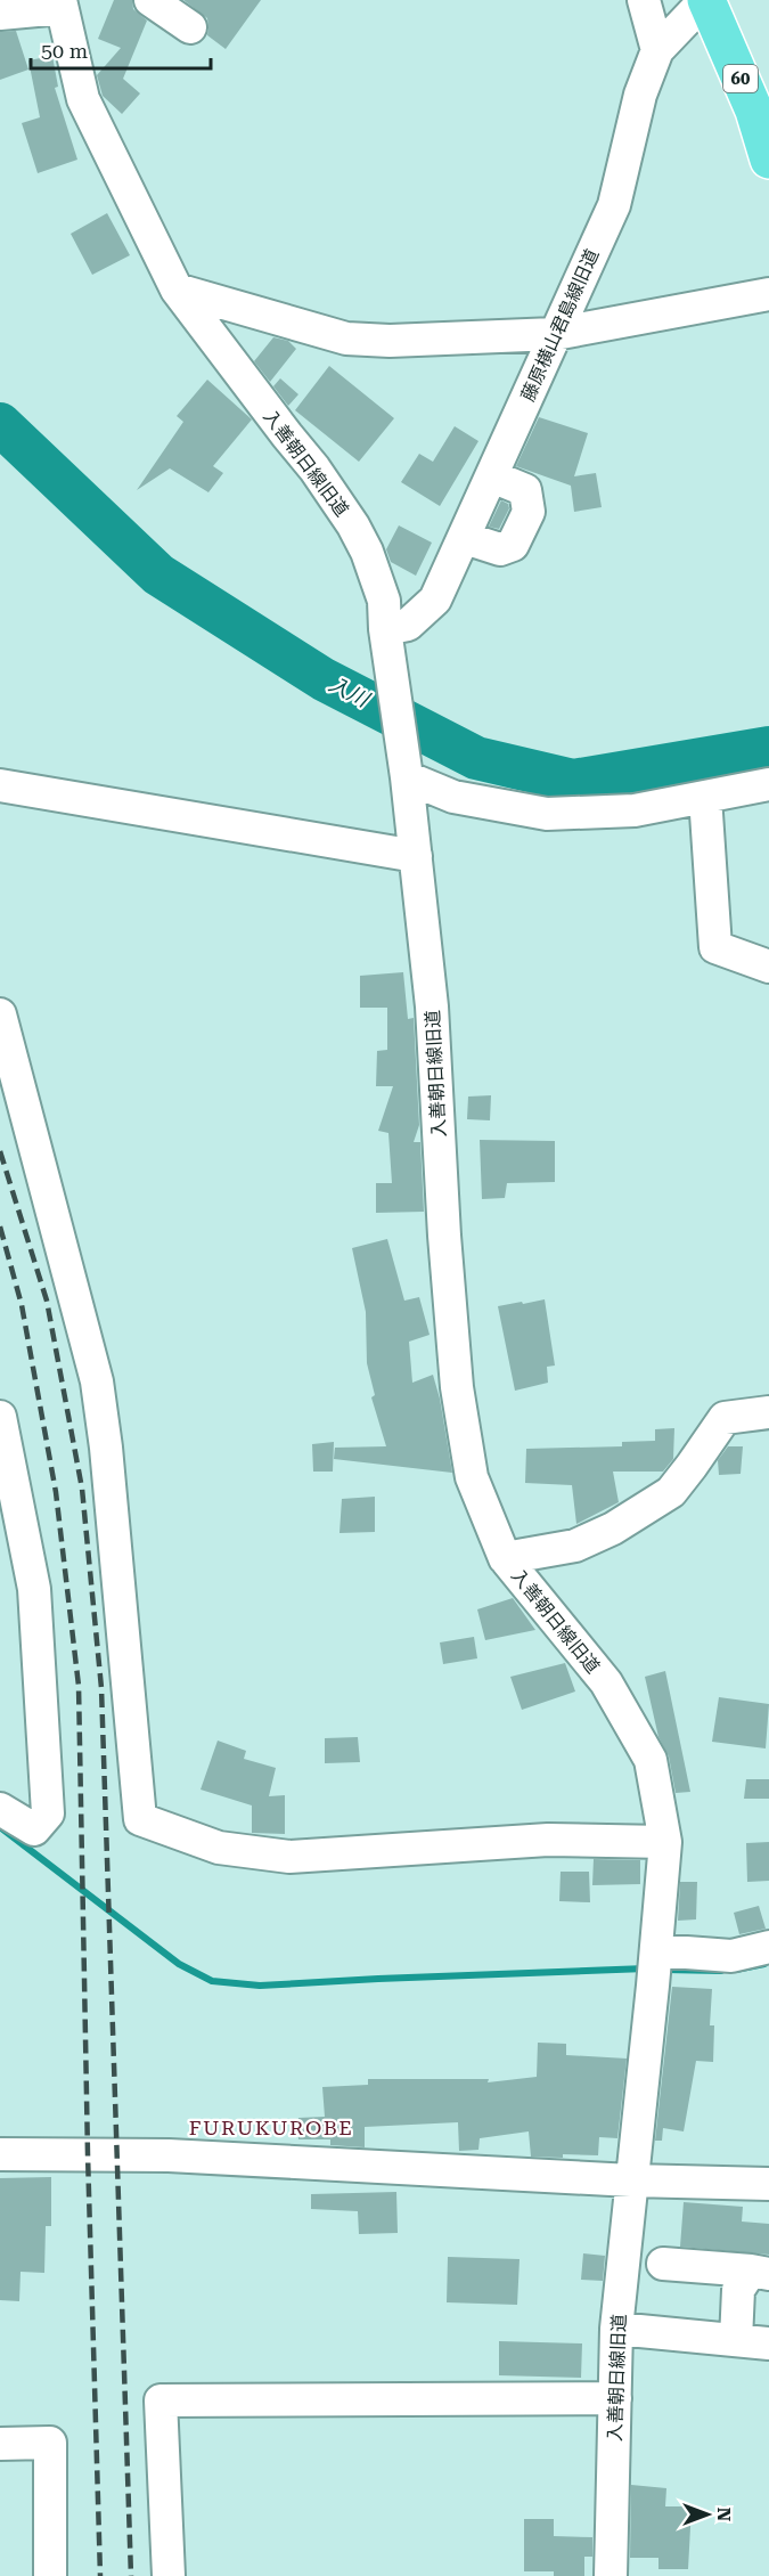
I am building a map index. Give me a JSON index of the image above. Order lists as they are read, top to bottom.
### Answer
{
  "streets": {
    "main road": ["60"],
    "street": ["藤原横山君島線旧道", "入善朝日線旧道"]
  },
  "crossings": [
    ["60", "藤原横山君島線旧道"],
    ["藤原横山君島線旧道", "入善朝日線旧道"]
  ],
  "districts": ["FURUKUROBE"],
  "water": ["入川"],
  "scale_bar": "50 m",
  "north": "right"
}
